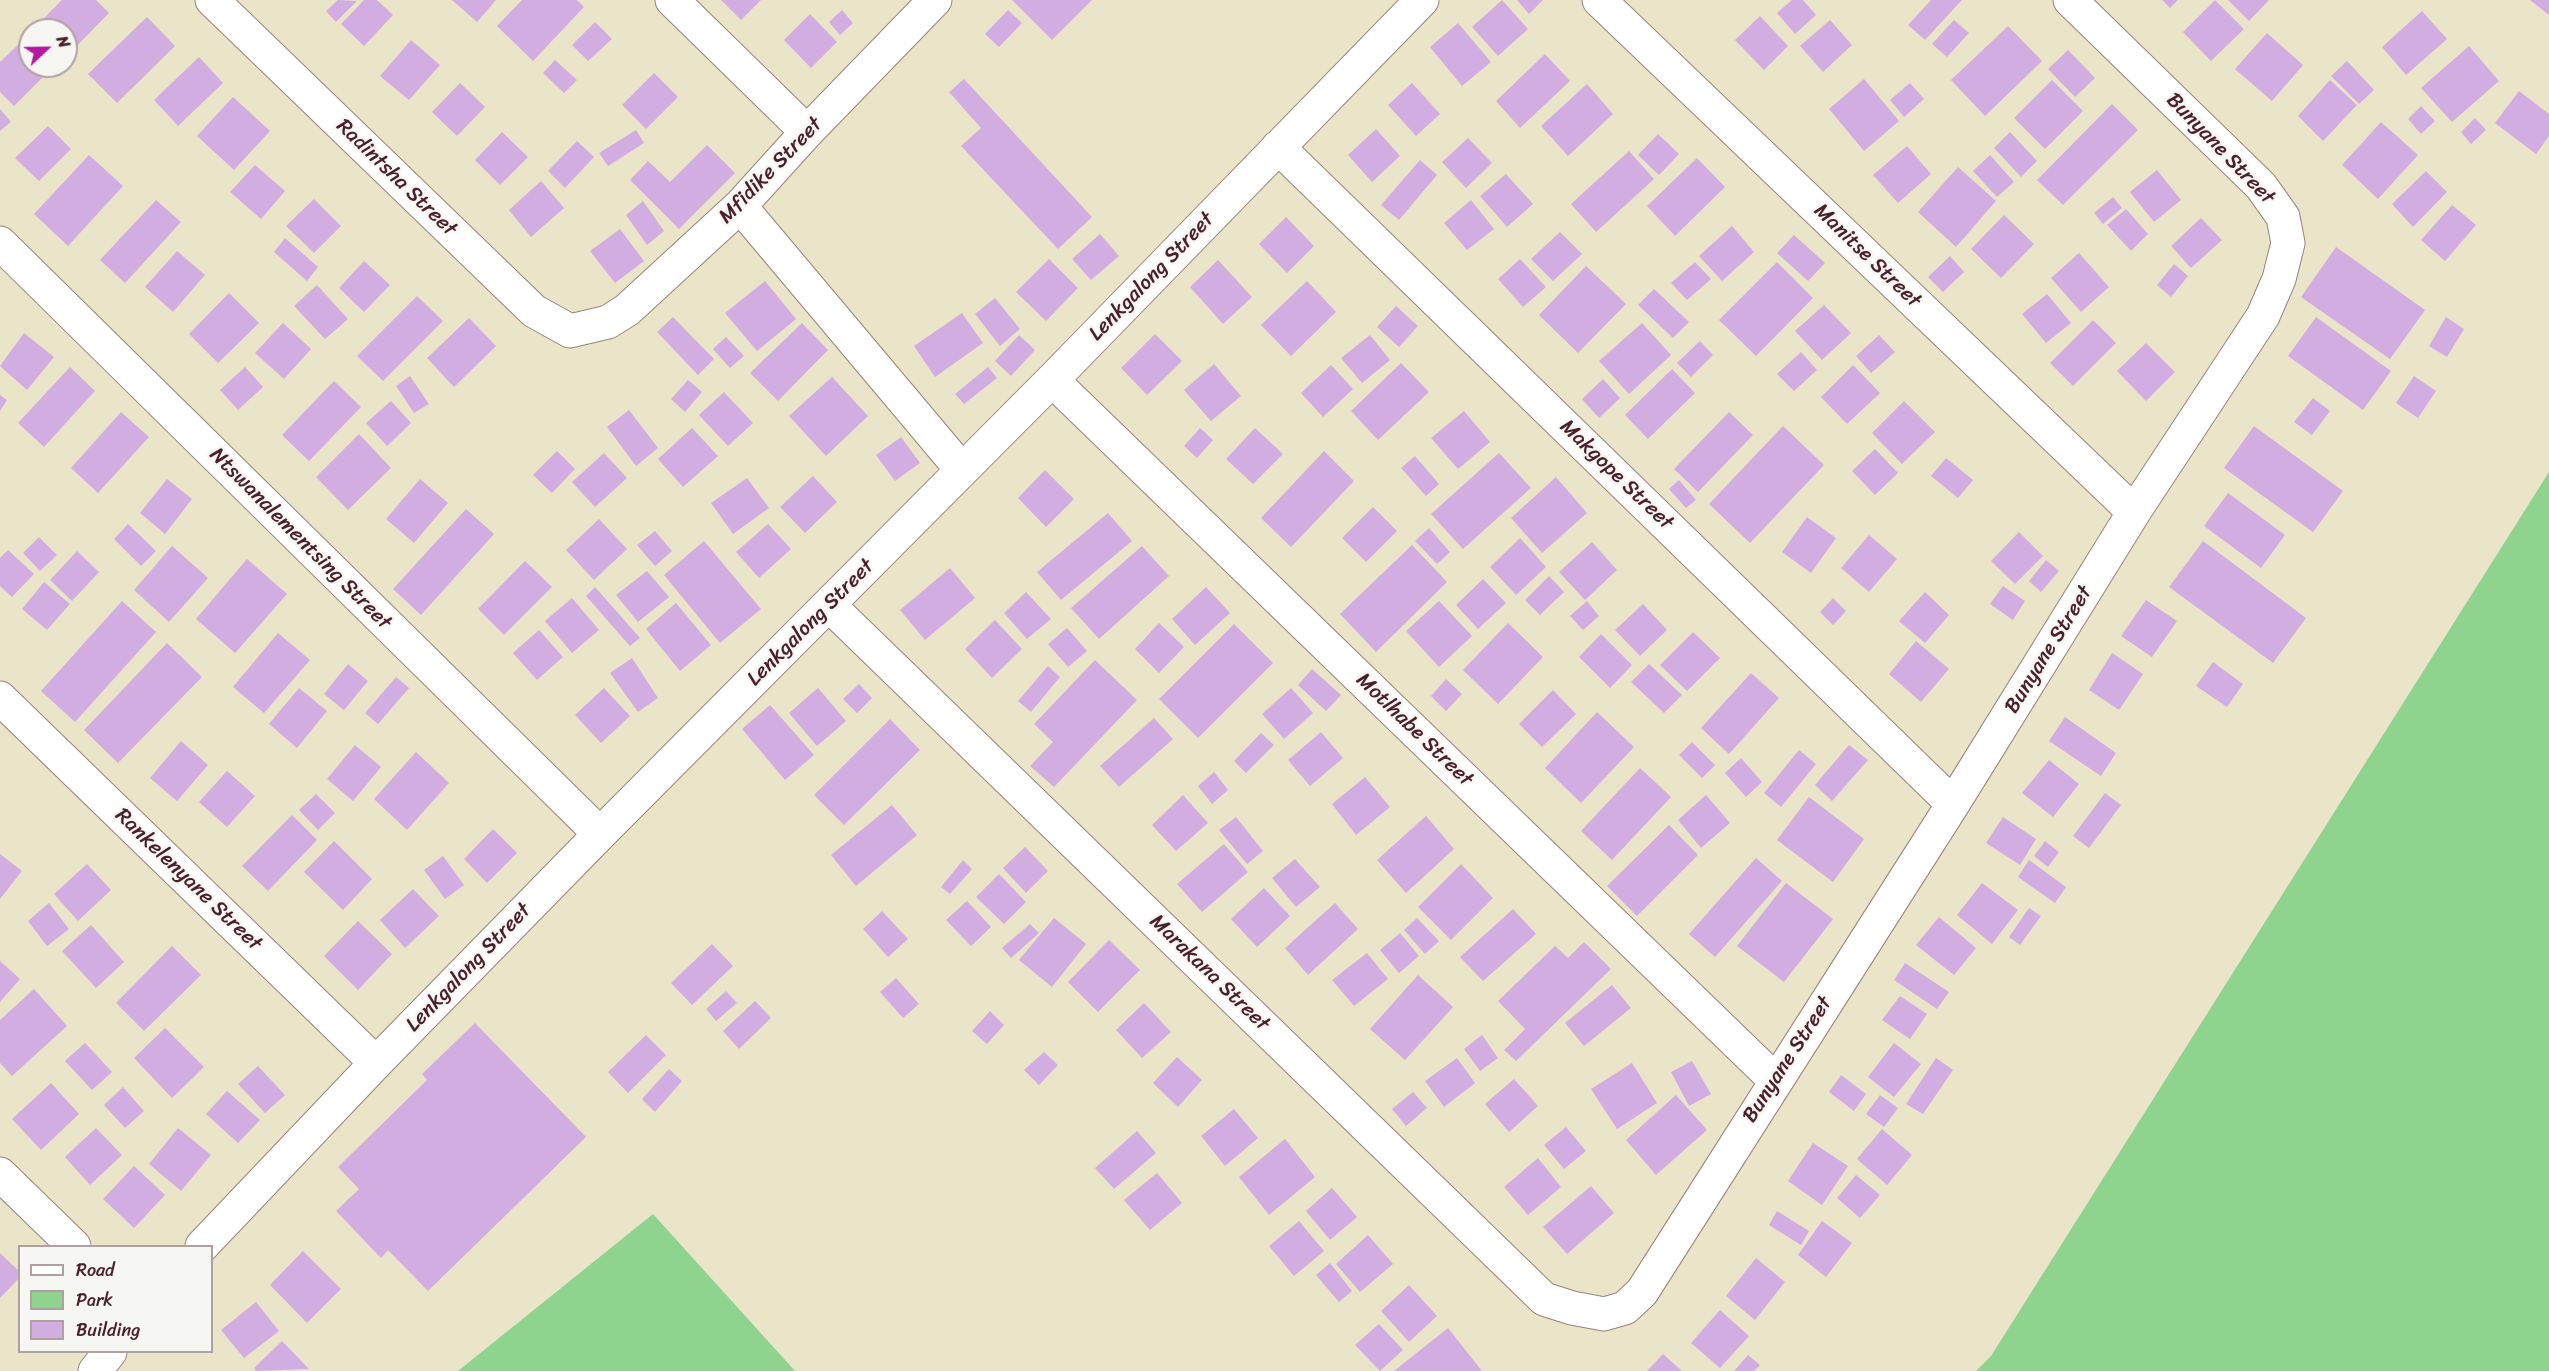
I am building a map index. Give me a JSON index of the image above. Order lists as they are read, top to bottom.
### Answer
{
  "streets": {
    "street": [
      "Bunyane Street",
      "Mfidike Street",
      "Radintsha Street",
      "Manitse Street",
      "Lenkgalong Street",
      "Makgope Street",
      "Ntswanalementsing Street",
      "Motlhabe Street",
      "Rankelenyane Street",
      "Marakana Street"
    ]
  },
  "crossings": [
    ["Bunyane Street", "Manitse Street"],
    ["Bunyane Street", "Makgope Street"],
    ["Bunyane Street", "Motlhabe Street"],
    ["Bunyane Street", "Marakana Street"],
    ["Mfidike Street", "Radintsha Street"],
    ["Lenkgalong Street", "Makgope Street"],
    ["Lenkgalong Street", "Ntswanalementsing Street"],
    ["Lenkgalong Street", "Motlhabe Street"],
    ["Lenkgalong Street", "Rankelenyane Street"],
    ["Lenkgalong Street", "Marakana Street"]
  ],
  "legend": ["Road", "Park", "Building"],
  "north": "right"
}
